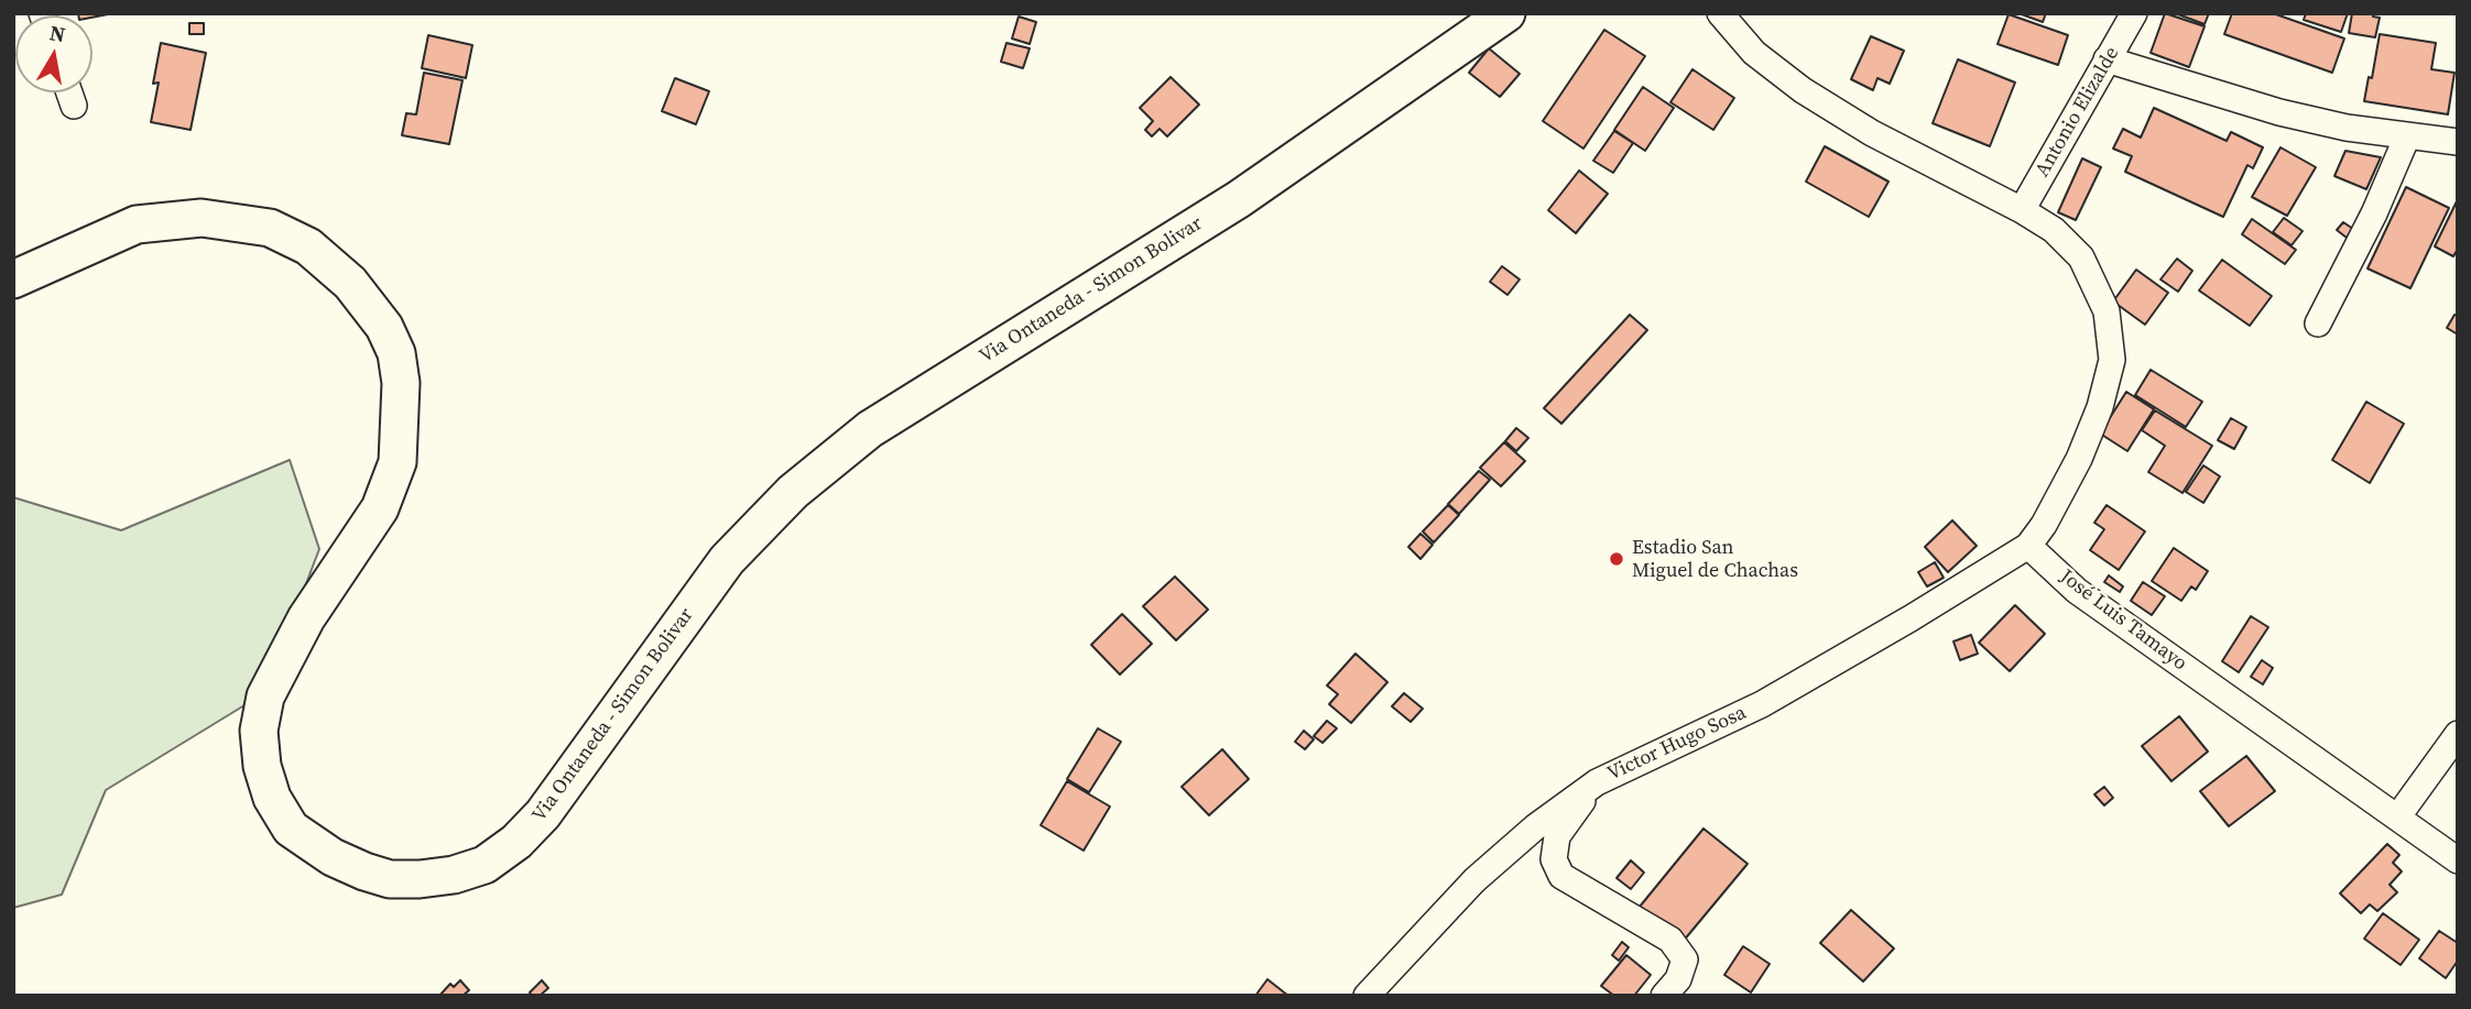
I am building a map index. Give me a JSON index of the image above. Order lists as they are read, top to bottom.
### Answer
{
  "streets": {
    "street": [
      "Antonio Elizalde",
      "Via Ontaneda - Simon Bolivar",
      "José Luis Tamayo",
      "Victor Hugo Sosa"
    ]
  },
  "crossings": [
    ["José Luis Tamayo", "Victor Hugo Sosa"]
  ],
  "places": ["Estadio San Miguel de Chachas"],
  "north": "top"
}
